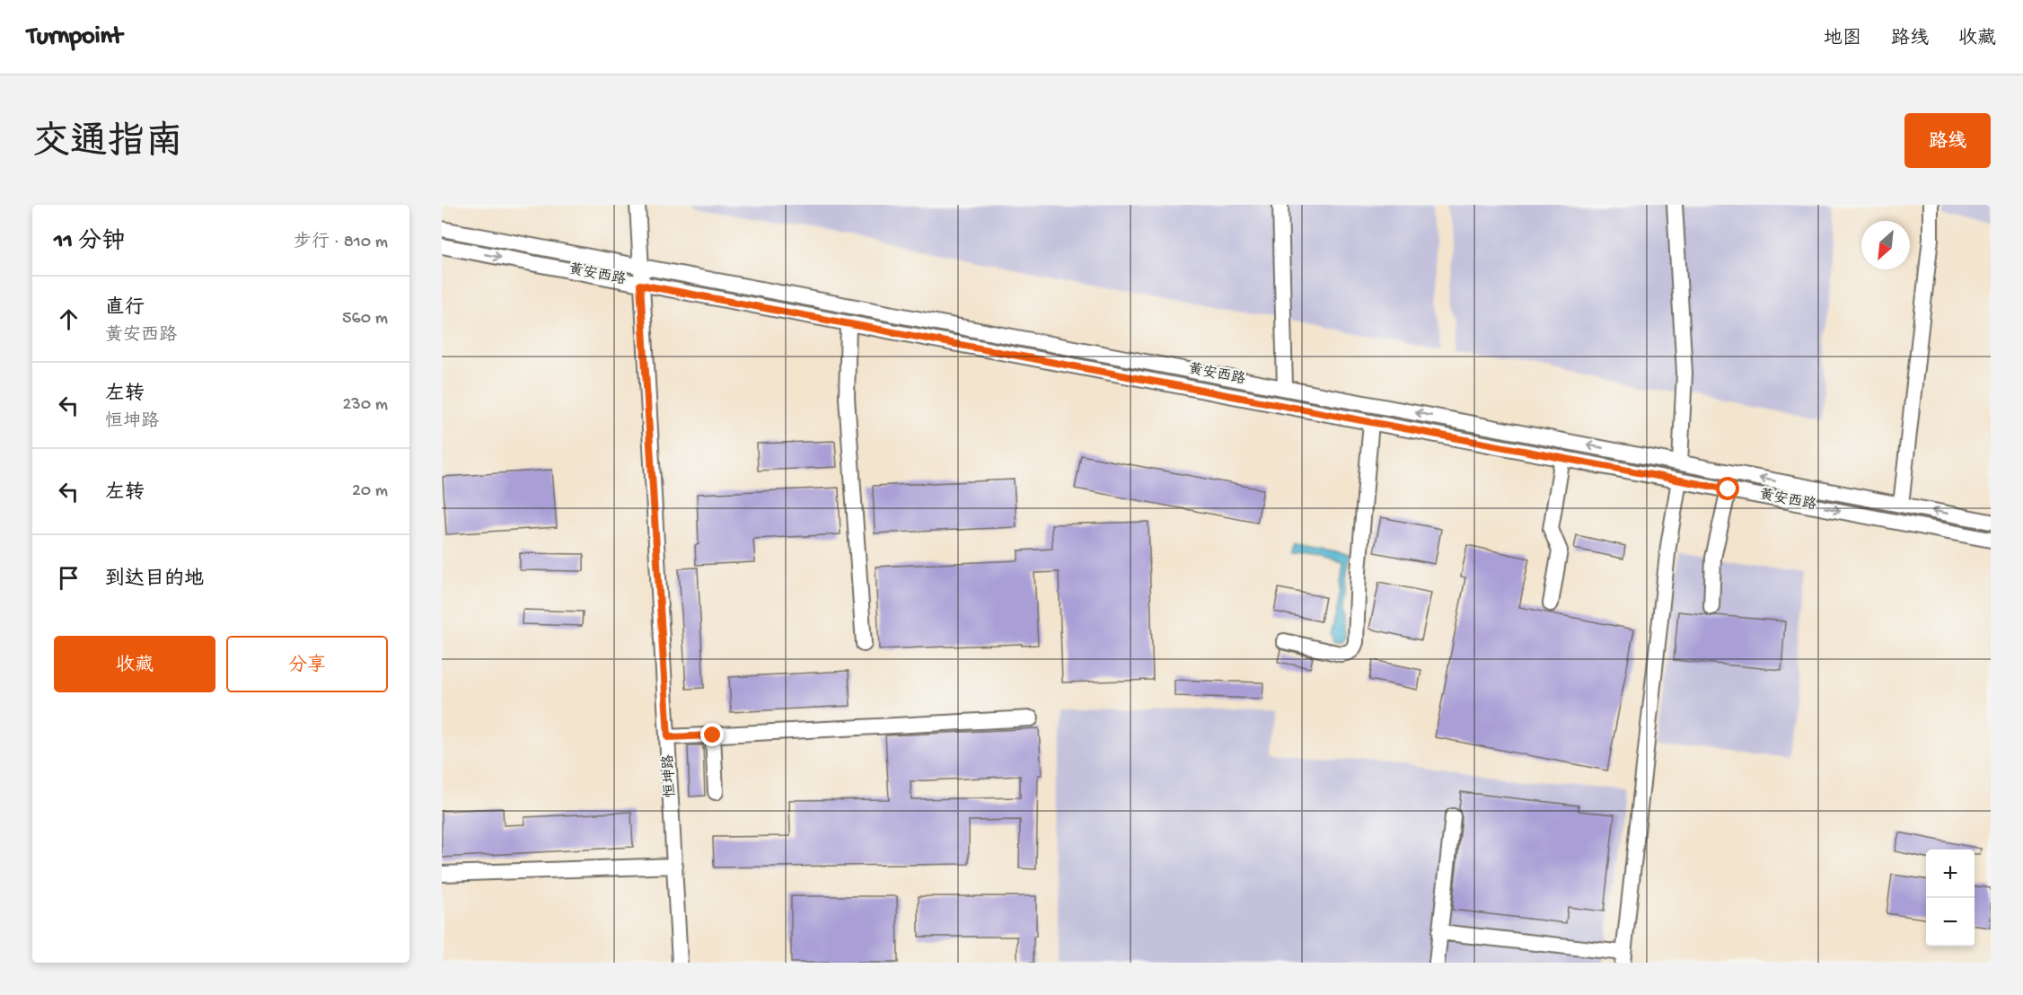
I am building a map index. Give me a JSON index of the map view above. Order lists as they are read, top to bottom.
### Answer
{
  "streets": {
    "street": ["黄安西路", "恒坤路"]
  },
  "crossings": [
    ["黄安西路", "恒坤路"]
  ],
  "north": "bottom left",
  "page": {
    "header": "Turnpoint",
    "nav": ["地图", "路线", "收藏"],
    "title": "交通指南",
    "buttons": [
      "路线",
      ["收藏", "分享"]
    ],
    "heading": ["11 分钟", "步行 · 810 m"],
    "list": [
      ["直行", "黄安西路", "560 m"],
      ["左转", "恒坤路", "230 m"],
      ["左转", "20 m"],
      "到达目的地"
    ],
    "map_buttons": ["+", "−"]
  }
}
